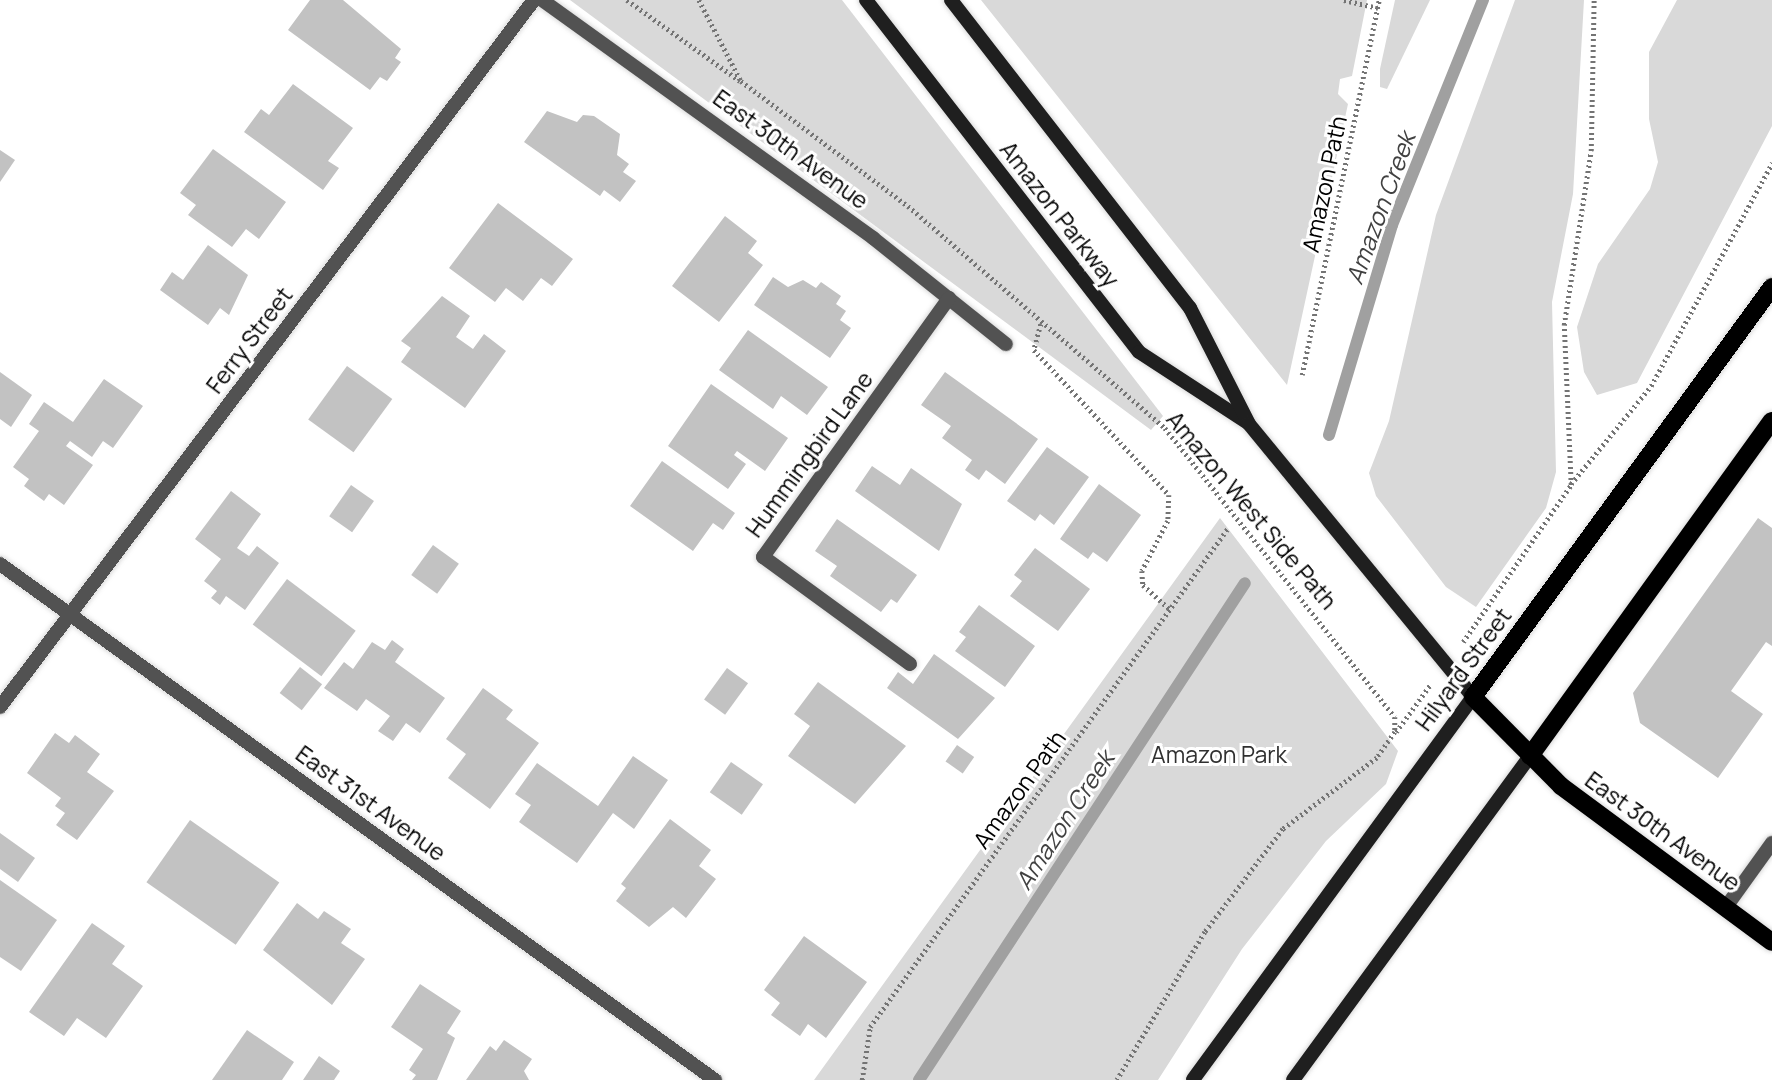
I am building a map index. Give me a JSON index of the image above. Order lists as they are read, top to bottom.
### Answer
{
  "streets": {
    "main road": ["East 30th Avenue", "Amazon Parkway", "Hilyard Street"],
    "street": ["Ferry Street", "Hummingbird Lane", "East 31st Avenue"],
    "path": ["Amazon Path", "Amazon West Side Path"]
  },
  "crossings": [
    ["East 30th Avenue", "Amazon Parkway"],
    ["East 30th Avenue", "Hummingbird Lane"],
    ["Amazon Parkway", "Hilyard Street"],
    ["Ferry Street", "East 31st Avenue"]
  ],
  "water": ["Amazon Creek"],
  "parks": ["Amazon Park"]
}
